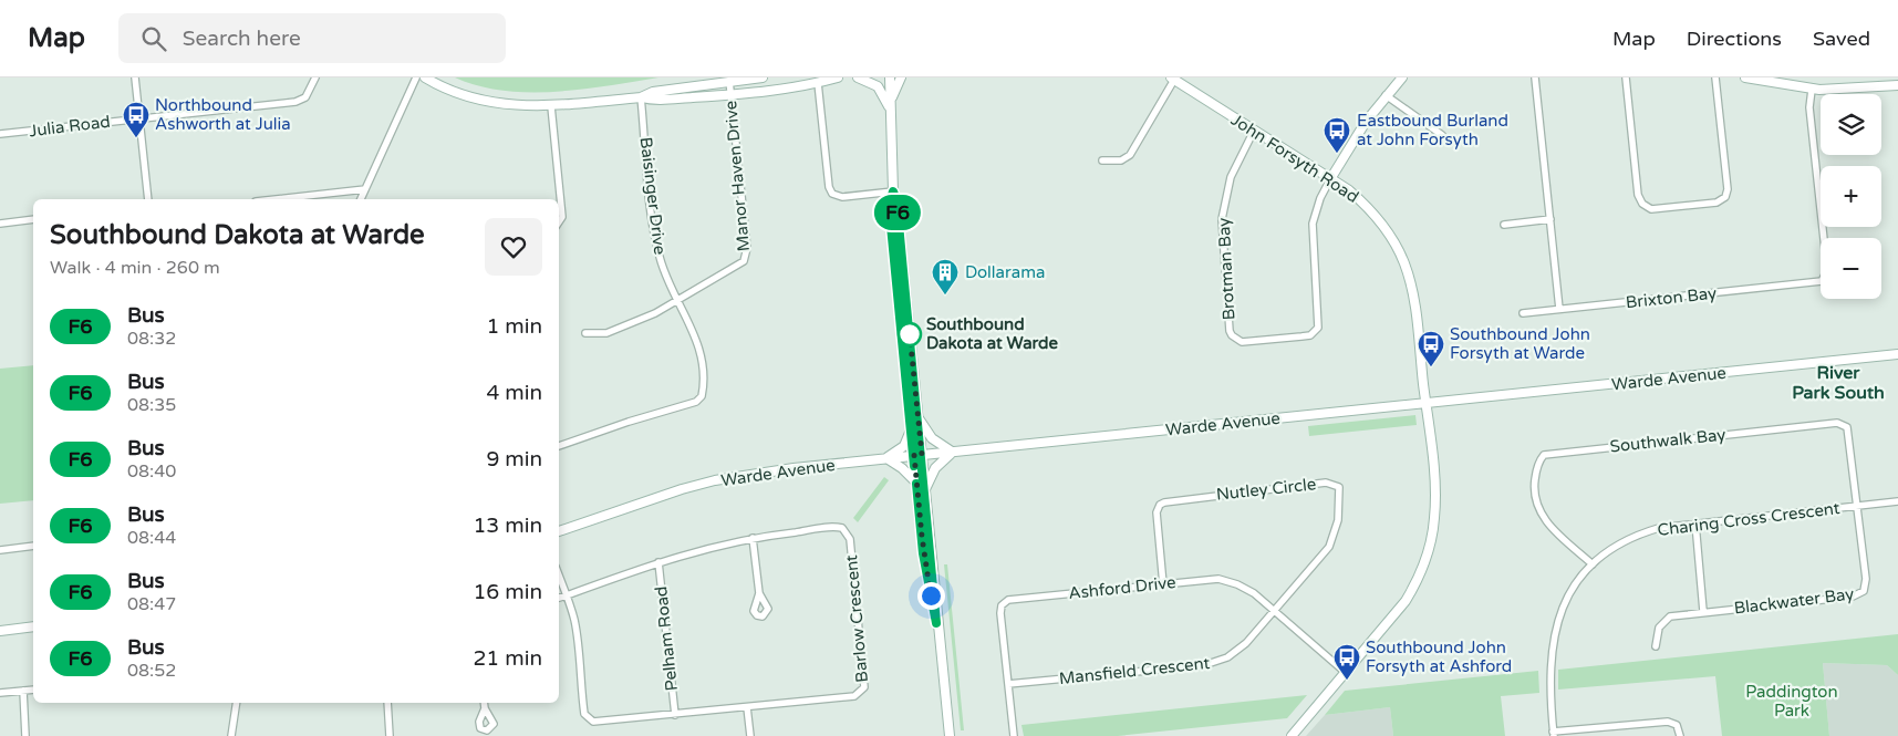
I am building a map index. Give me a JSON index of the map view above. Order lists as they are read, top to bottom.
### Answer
{
  "streets": {
    "street": [
      "Julia Road",
      "John Forsyth Road",
      "Manor Haven Drive",
      "Baisinger Drive",
      "Brotman Bay",
      "Brixton Bay",
      "Warde Avenue",
      "Southwalk Bay",
      "Nutley Circle",
      "Charing Cross Crescent",
      "Ashford Drive",
      "Blackwater Bay",
      "Barlow Crescent",
      "Pelham Road",
      "Mansfield Crescent"
    ]
  },
  "crossings": [
    ["John Forsyth Road", "Brotman Bay"],
    ["John Forsyth Road", "Warde Avenue"],
    ["John Forsyth Road", "Ashford Drive"],
    ["Manor Haven Drive", "Baisinger Drive"],
    ["Southwalk Bay", "Charing Cross Crescent"],
    ["Southwalk Bay", "Blackwater Bay"],
    ["Nutley Circle", "Ashford Drive"],
    ["Nutley Circle", "Mansfield Crescent"],
    ["Charing Cross Crescent", "Blackwater Bay"],
    ["Ashford Drive", "Mansfield Crescent"],
    ["Barlow Crescent", "Pelham Road"]
  ],
  "districts": ["River Park South"],
  "parks": ["Paddington Park"],
  "places": {
    "bus stop": [
      "Northbound Ashworth at Julia",
      "Eastbound Burland at John Forsyth",
      "Southbound John Forsyth at Warde",
      "Southbound John Forsyth at Ashford"
    ],
    "building": ["Dollarama"],
    "other": ["Southbound Dakota at Warde"]
  },
  "lines": ["bus line F6"],
  "page": {
    "header": "Map",
    "search": "Search here",
    "nav": ["Map", "Directions", "Saved"],
    "on_map": "F6",
    "map_buttons": ["+", "−"],
    "heading": ["Southbound Dakota at Warde", "Walk · 4 min · 260 m"],
    "list": [
      {
        "mark": "F6",
        "name": "Bus",
        "note": "08:32",
        "value": "1 min"
      },
      {
        "mark": "F6",
        "name": "Bus",
        "note": "08:35",
        "value": "4 min"
      },
      {
        "mark": "F6",
        "name": "Bus",
        "note": "08:40",
        "value": "9 min"
      },
      {
        "mark": "F6",
        "name": "Bus",
        "note": "08:44",
        "value": "13 min"
      },
      {
        "mark": "F6",
        "name": "Bus",
        "note": "08:47",
        "value": "16 min"
      },
      {
        "mark": "F6",
        "name": "Bus",
        "note": "08:52",
        "value": "21 min"
      }
    ]
  }
}
